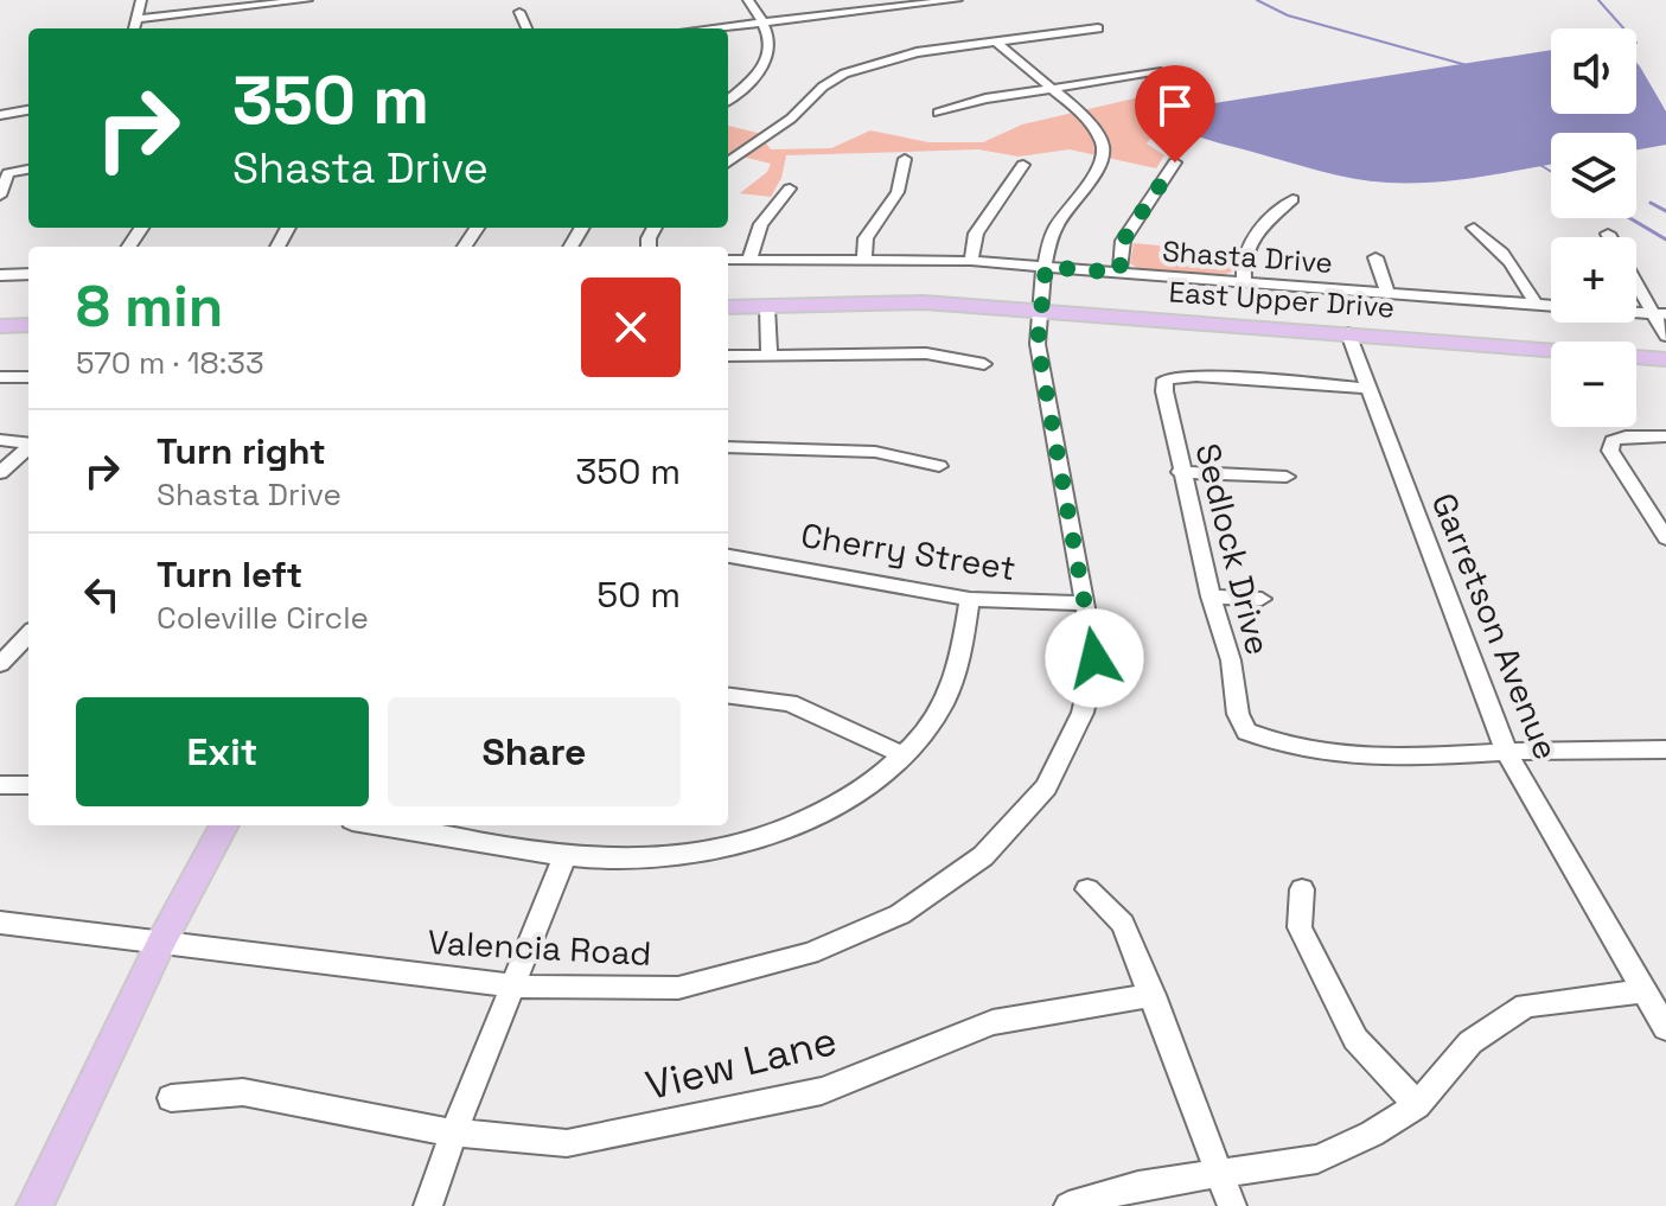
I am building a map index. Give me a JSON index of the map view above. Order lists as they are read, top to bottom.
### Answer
{
  "streets": {
    "main road": ["East Upper Drive"],
    "street": [
      "Shasta Drive",
      "Sedlock Drive",
      "Cherry Street",
      "Garretson Avenue",
      "Valencia Road",
      "View Lane"
    ]
  },
  "crossings": [
    ["Shasta Drive", "Valencia Road"],
    ["East Upper Drive", "Garretson Avenue"],
    ["East Upper Drive", "Valencia Road"],
    ["Sedlock Drive", "Garretson Avenue"],
    ["Cherry Street", "Valencia Road"]
  ],
  "page": {
    "map_buttons": ["+", "−"],
    "turn": ["350 m", "Shasta Drive"],
    "heading": ["8 min", "570 m · 18:33"],
    "list": [
      {
        "name": "Turn right",
        "note": "Shasta Drive",
        "value": "350 m"
      },
      {
        "name": "Turn left",
        "note": "Coleville Circle",
        "value": "50 m"
      }
    ],
    "buttons": ["Exit", "Share"]
  }
}
